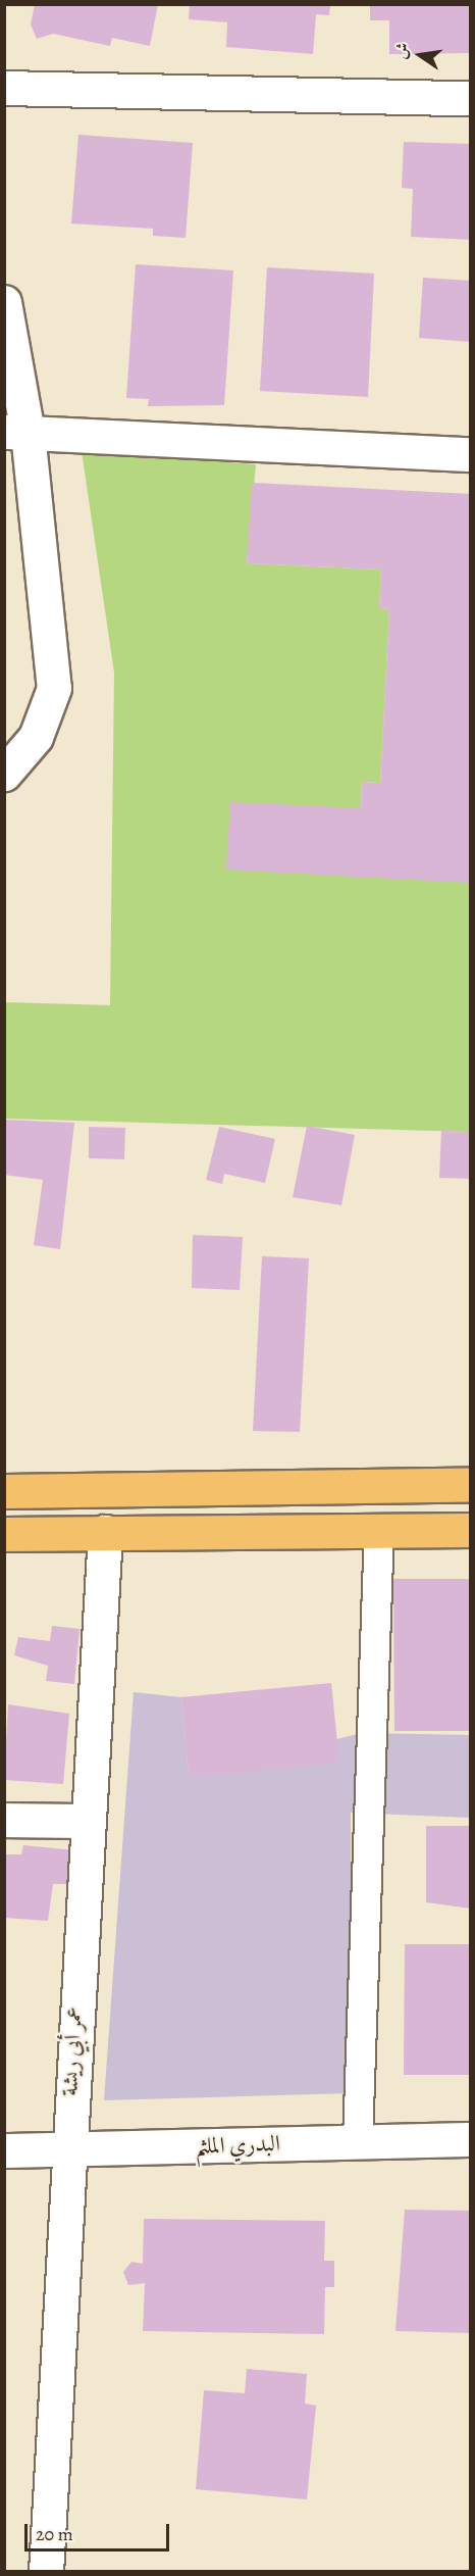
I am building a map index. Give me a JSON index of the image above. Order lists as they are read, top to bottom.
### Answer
{
  "streets": {
    "street": ["عمر أبي ريشة", "البدري الملثم"]
  },
  "crossings": [
    ["عمر أبي ريشة", "البدري الملثم"]
  ],
  "scale_bar": "20 m",
  "north": "left"
}
